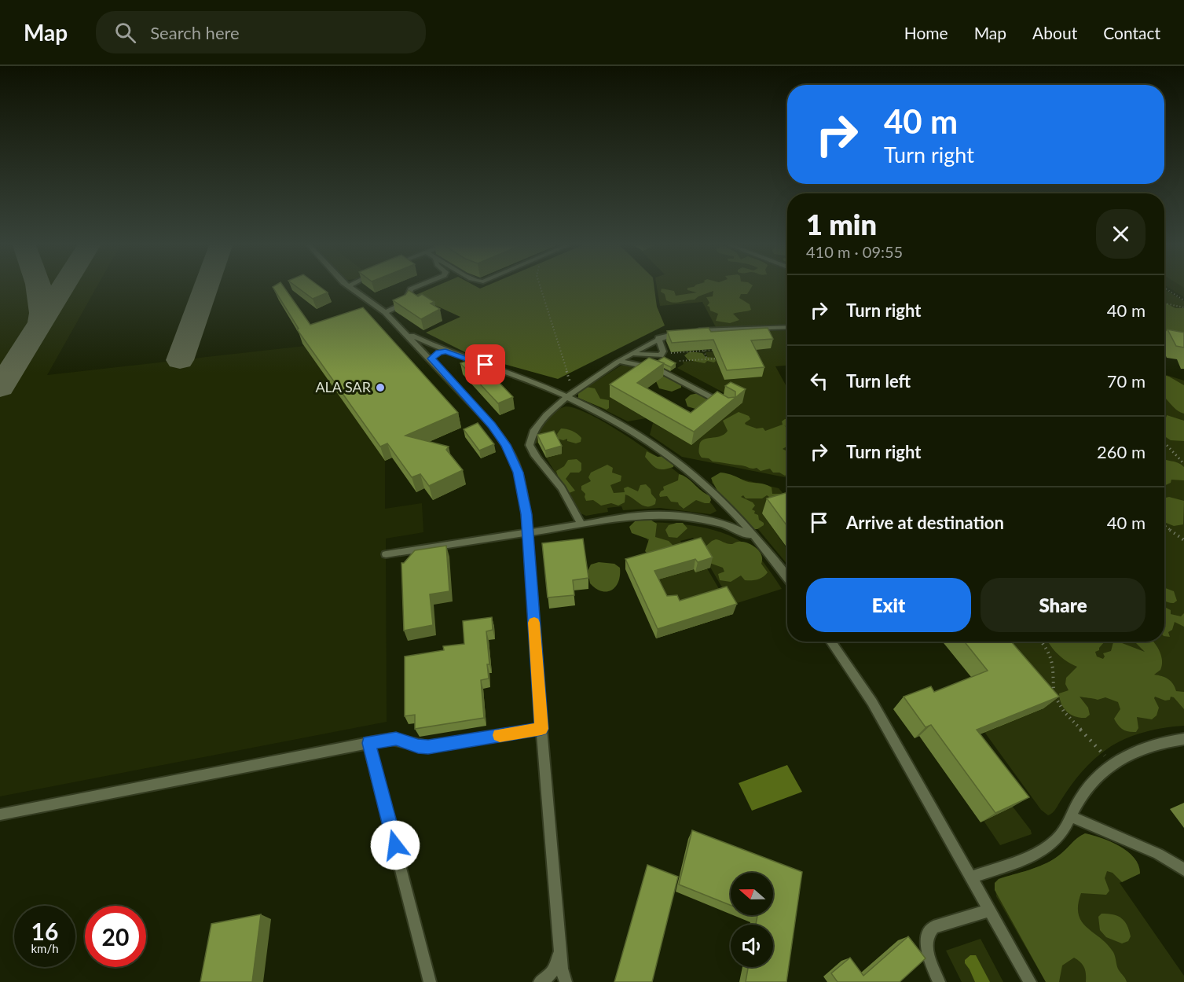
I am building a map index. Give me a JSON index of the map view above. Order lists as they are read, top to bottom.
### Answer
{
  "places": ["ALA SAR"],
  "north": "left",
  "page": {
    "header": "Map",
    "search": "Search here",
    "nav": [
      "Home",
      "Map",
      "About",
      "Contact"
    ],
    "turn": ["40 m", "Turn right"],
    "heading": ["1 min", "410 m · 09:55"],
    "list": [
      {
        "name": "Turn right",
        "value": "40 m"
      },
      {
        "name": "Turn left",
        "value": "70 m"
      },
      {
        "name": "Turn right",
        "value": "260 m"
      },
      {
        "name": "Arrive at destination",
        "value": "40 m"
      }
    ],
    "buttons": ["Exit", "Share"],
    "speed": "16 km/h",
    "limit": "20"
  }
}
